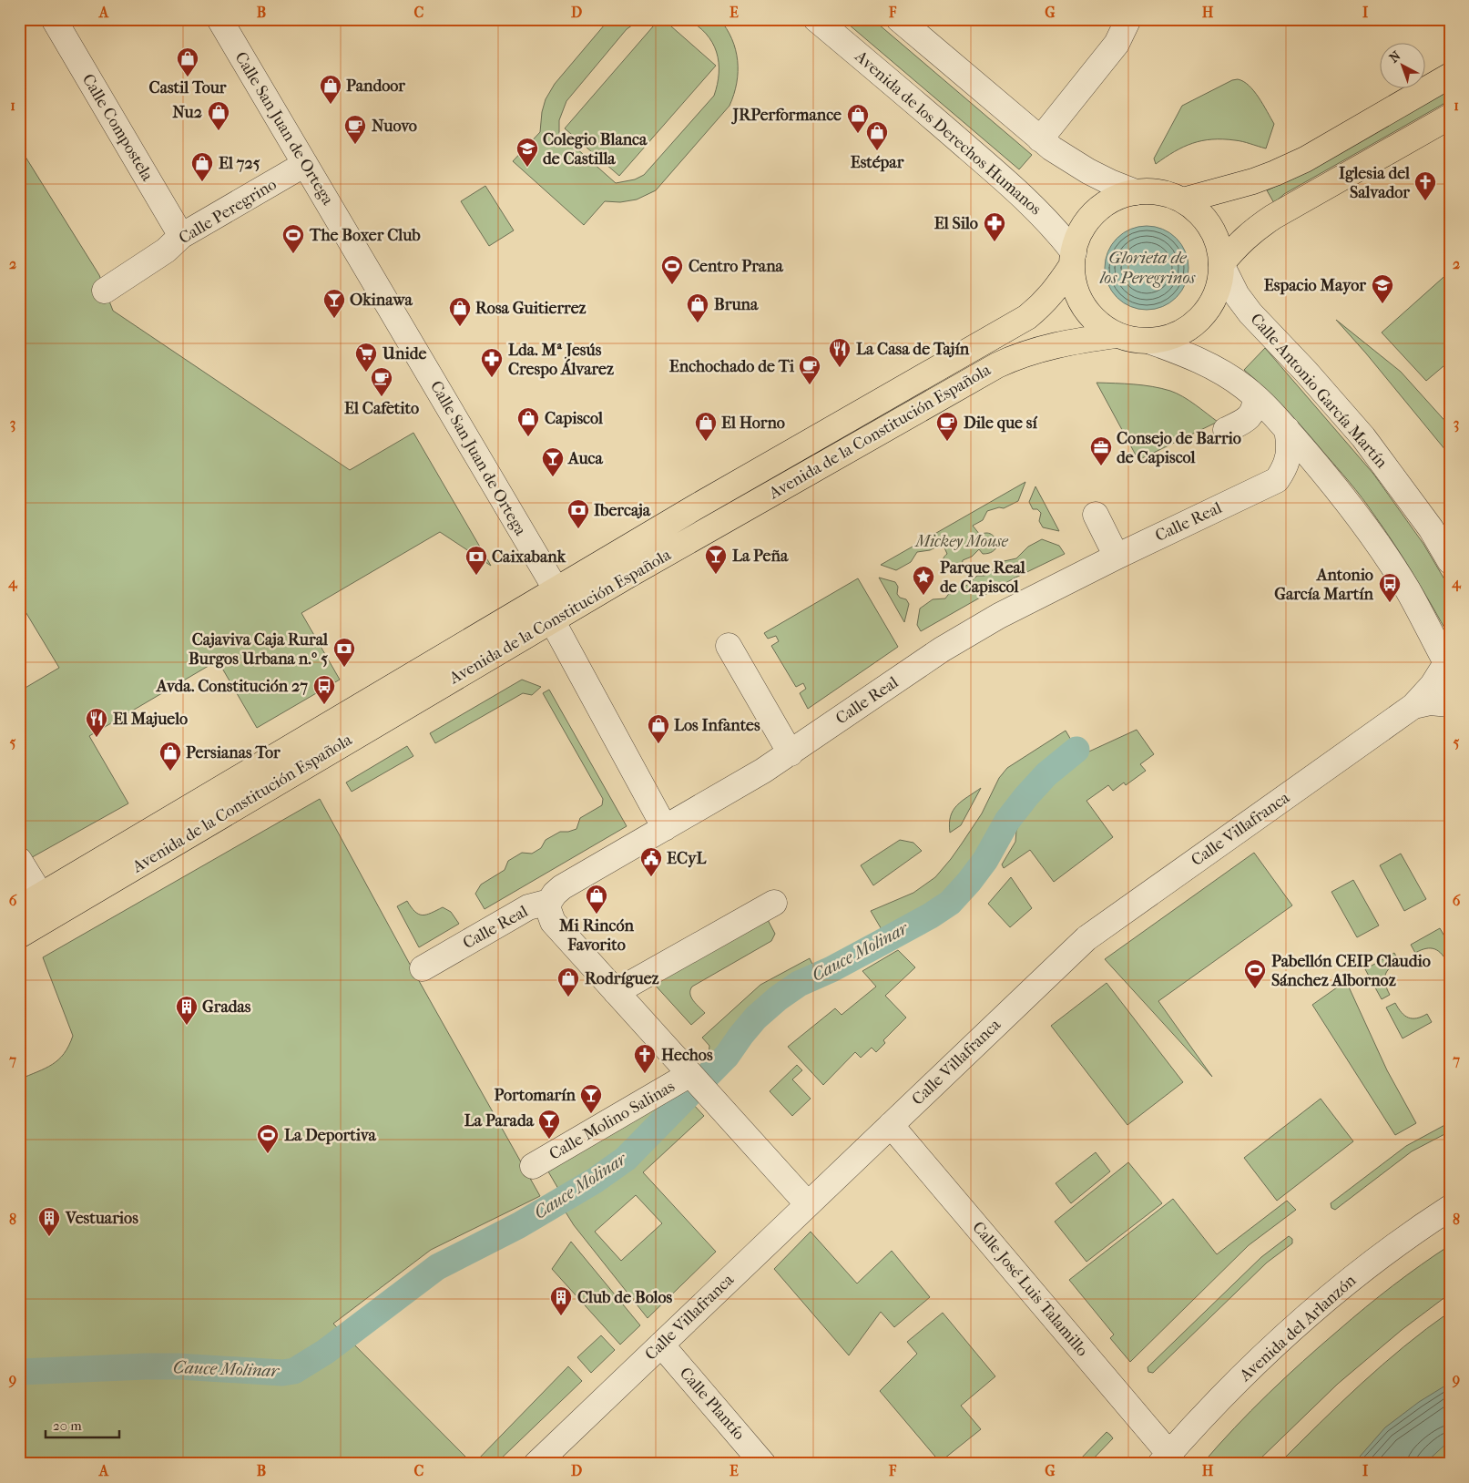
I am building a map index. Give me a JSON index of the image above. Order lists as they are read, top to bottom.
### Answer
{
  "streets": {
    "highway": ["Avenida de la Constitución Española"],
    "street": [
      "Calle Compostela",
      "Calle San Juan de Ortega",
      "Avenida de los Derechos Humanos",
      "Calle Peregrino",
      "Calle Antonio García Martín",
      "Calle Real",
      "Calle Villafranca",
      "Calle Molino Salinas",
      "Calle José Luis Talamillo",
      "Avenida del Arlanzón",
      "Calle Plantío"
    ]
  },
  "crossings": [
    ["Calle Compostela", "Calle Peregrino"],
    ["Calle San Juan de Ortega", "Calle Peregrino"],
    ["Calle San Juan de Ortega", "Avenida de la Constitución Española"],
    ["Avenida de los Derechos Humanos", "Calle Antonio García Martín"],
    ["Avenida de los Derechos Humanos", "Avenida de la Constitución Española"],
    ["Calle Antonio García Martín", "Avenida de la Constitución Española"],
    ["Calle Real", "Calle Molino Salinas"],
    ["Calle Villafranca", "Calle Molino Salinas"],
    ["Calle Villafranca", "Calle José Luis Talamillo"],
    ["Calle Villafranca", "Calle Plantío"],
    ["Calle José Luis Talamillo", "Avenida del Arlanzón"]
  ],
  "water": ["Glorieta de los Peregrinos", "Cauce Molinar"],
  "parks": ["Mickey Mouse"],
  "places": {
    "shop": [
      "Castil Tour",
      "Pandoor",
      "Nu2",
      "JRPerformance",
      "Estépar",
      "El 725",
      "Bruna",
      "Rosa Guitierrez",
      "Capiscol",
      "El Horno",
      "Los Infantes",
      "Persianas Tor",
      "Mi Rincón Favorito",
      "Rodríguez"
    ],
    "cafe": [
      "Nuovo",
      "Enchochado de Ti",
      "El Cafetito",
      "Dile que sí"
    ],
    "school or university": ["Colegio Blanca de Castilla", "Espacio Mayor"],
    "church": ["Iglesia del Salvador", "Hechos"],
    "pharmacy": ["El Silo", "Lda. Mª Jesús Crespo Álvarez"],
    "sports": [
      "The Boxer Club",
      "Centro Prana",
      "Pabellón CEIP Claudio Sánchez Albornoz",
      "La Deportiva"
    ],
    "bar": [
      "Okinawa",
      "Auca",
      "La Peña",
      "Portomarín",
      "La Parada"
    ],
    "restaurant": ["La Casa de Tajín", "El Majuelo"],
    "supermarket": ["Unide"],
    "office": ["Consejo de Barrio de Capiscol"],
    "bank": ["Ibercaja", "Caixabank", "Cajaviva Caja Rural Burgos Urbana n.º 5"],
    "place": ["Parque Real de Capiscol"],
    "bus stop": ["Antonio García Martín", "Avda. Constitución 27"],
    "public building": ["ECyL"],
    "building": ["Gradas", "Vestuarios", "Club de Bolos"]
  },
  "scale_bar": "20 m",
  "north": "top left",
  "grid": {
    "columns": [
      "A",
      "B",
      "C",
      "D",
      "E",
      "F",
      "G",
      "H",
      "I"
    ],
    "rows": [
      "1",
      "2",
      "3",
      "4",
      "5",
      "6",
      "7",
      "8",
      "9"
    ]
  }
}
